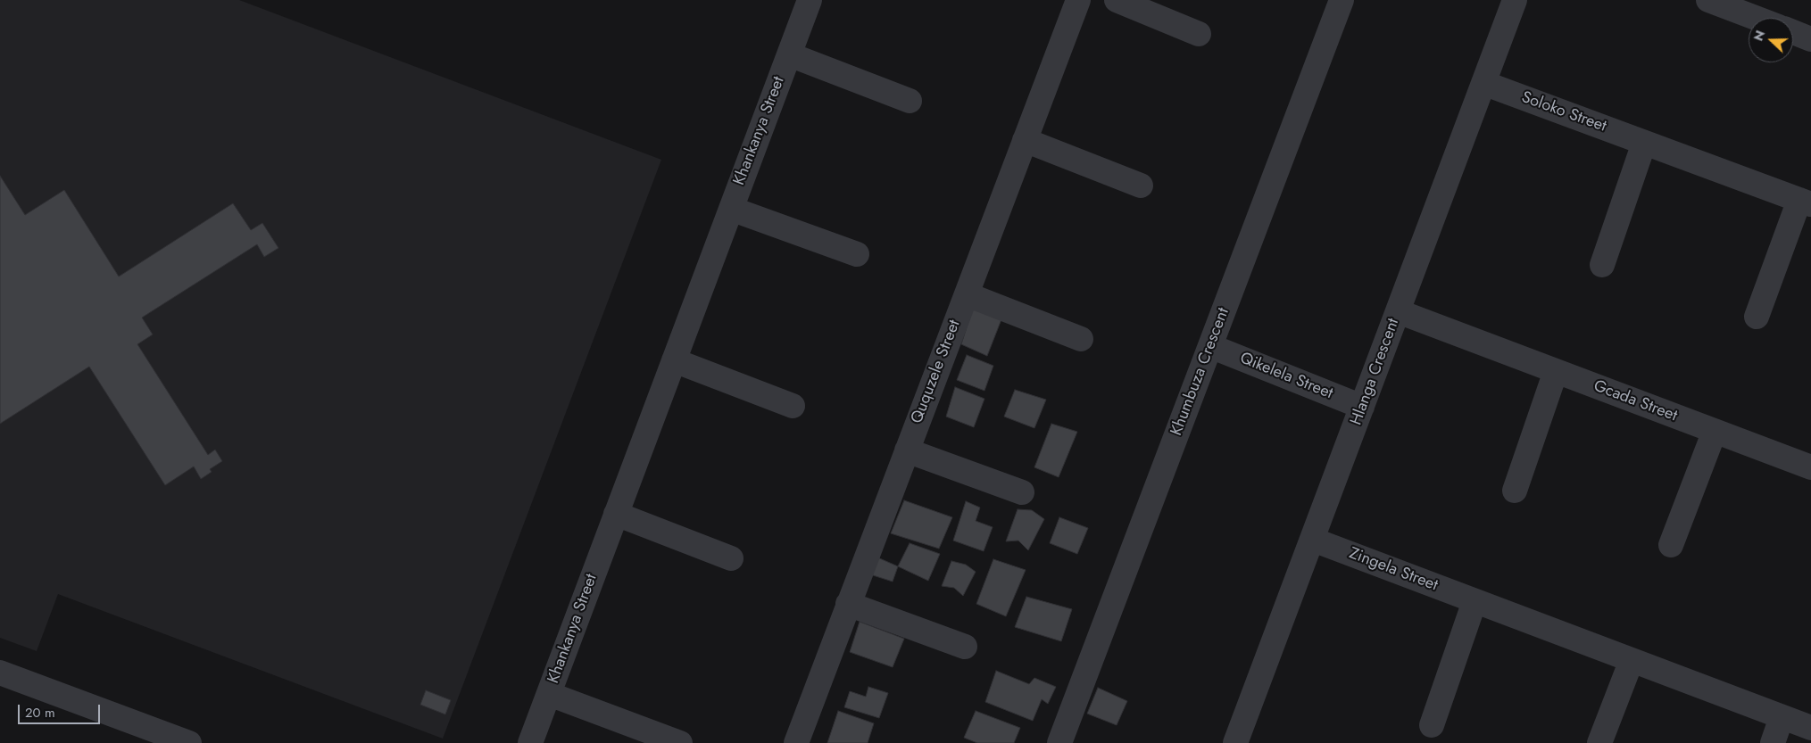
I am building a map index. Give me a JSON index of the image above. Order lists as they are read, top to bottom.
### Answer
{
  "streets": {
    "street": [
      "Soloko Street",
      "Khankanya Street",
      "Ququzele Street",
      "Khumbuza Crescent",
      "Hlanga Crescent",
      "Qikelela Street",
      "Gcada Street",
      "Zingela Street"
    ]
  },
  "crossings": [
    ["Soloko Street", "Hlanga Crescent"],
    ["Khumbuza Crescent", "Qikelela Street"],
    ["Hlanga Crescent", "Qikelela Street"],
    ["Hlanga Crescent", "Gcada Street"],
    ["Hlanga Crescent", "Zingela Street"]
  ],
  "scale_bar": "20 m",
  "north": "left"
}
